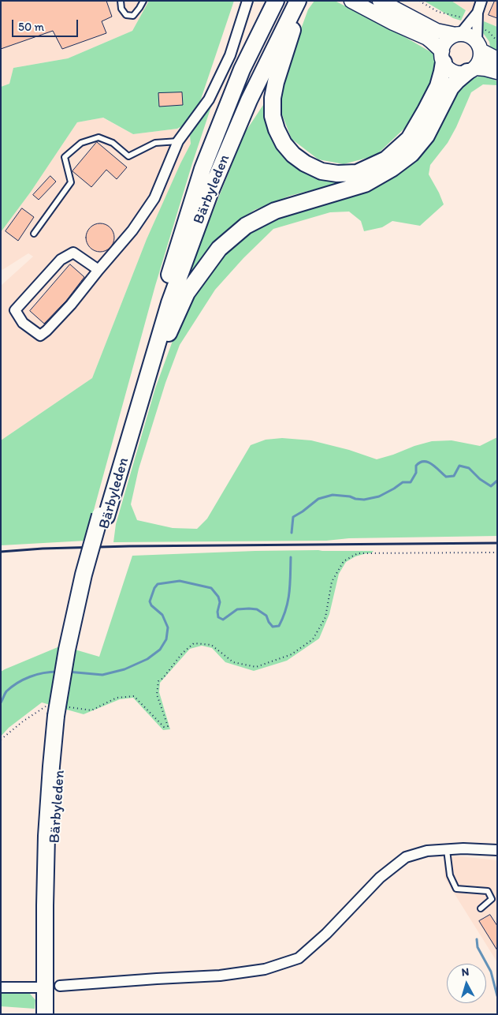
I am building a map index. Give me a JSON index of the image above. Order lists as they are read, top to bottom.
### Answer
{
  "streets": {
    "main road": ["Bärbyleden"]
  },
  "scale_bar": "50 m",
  "north": "top"
}
